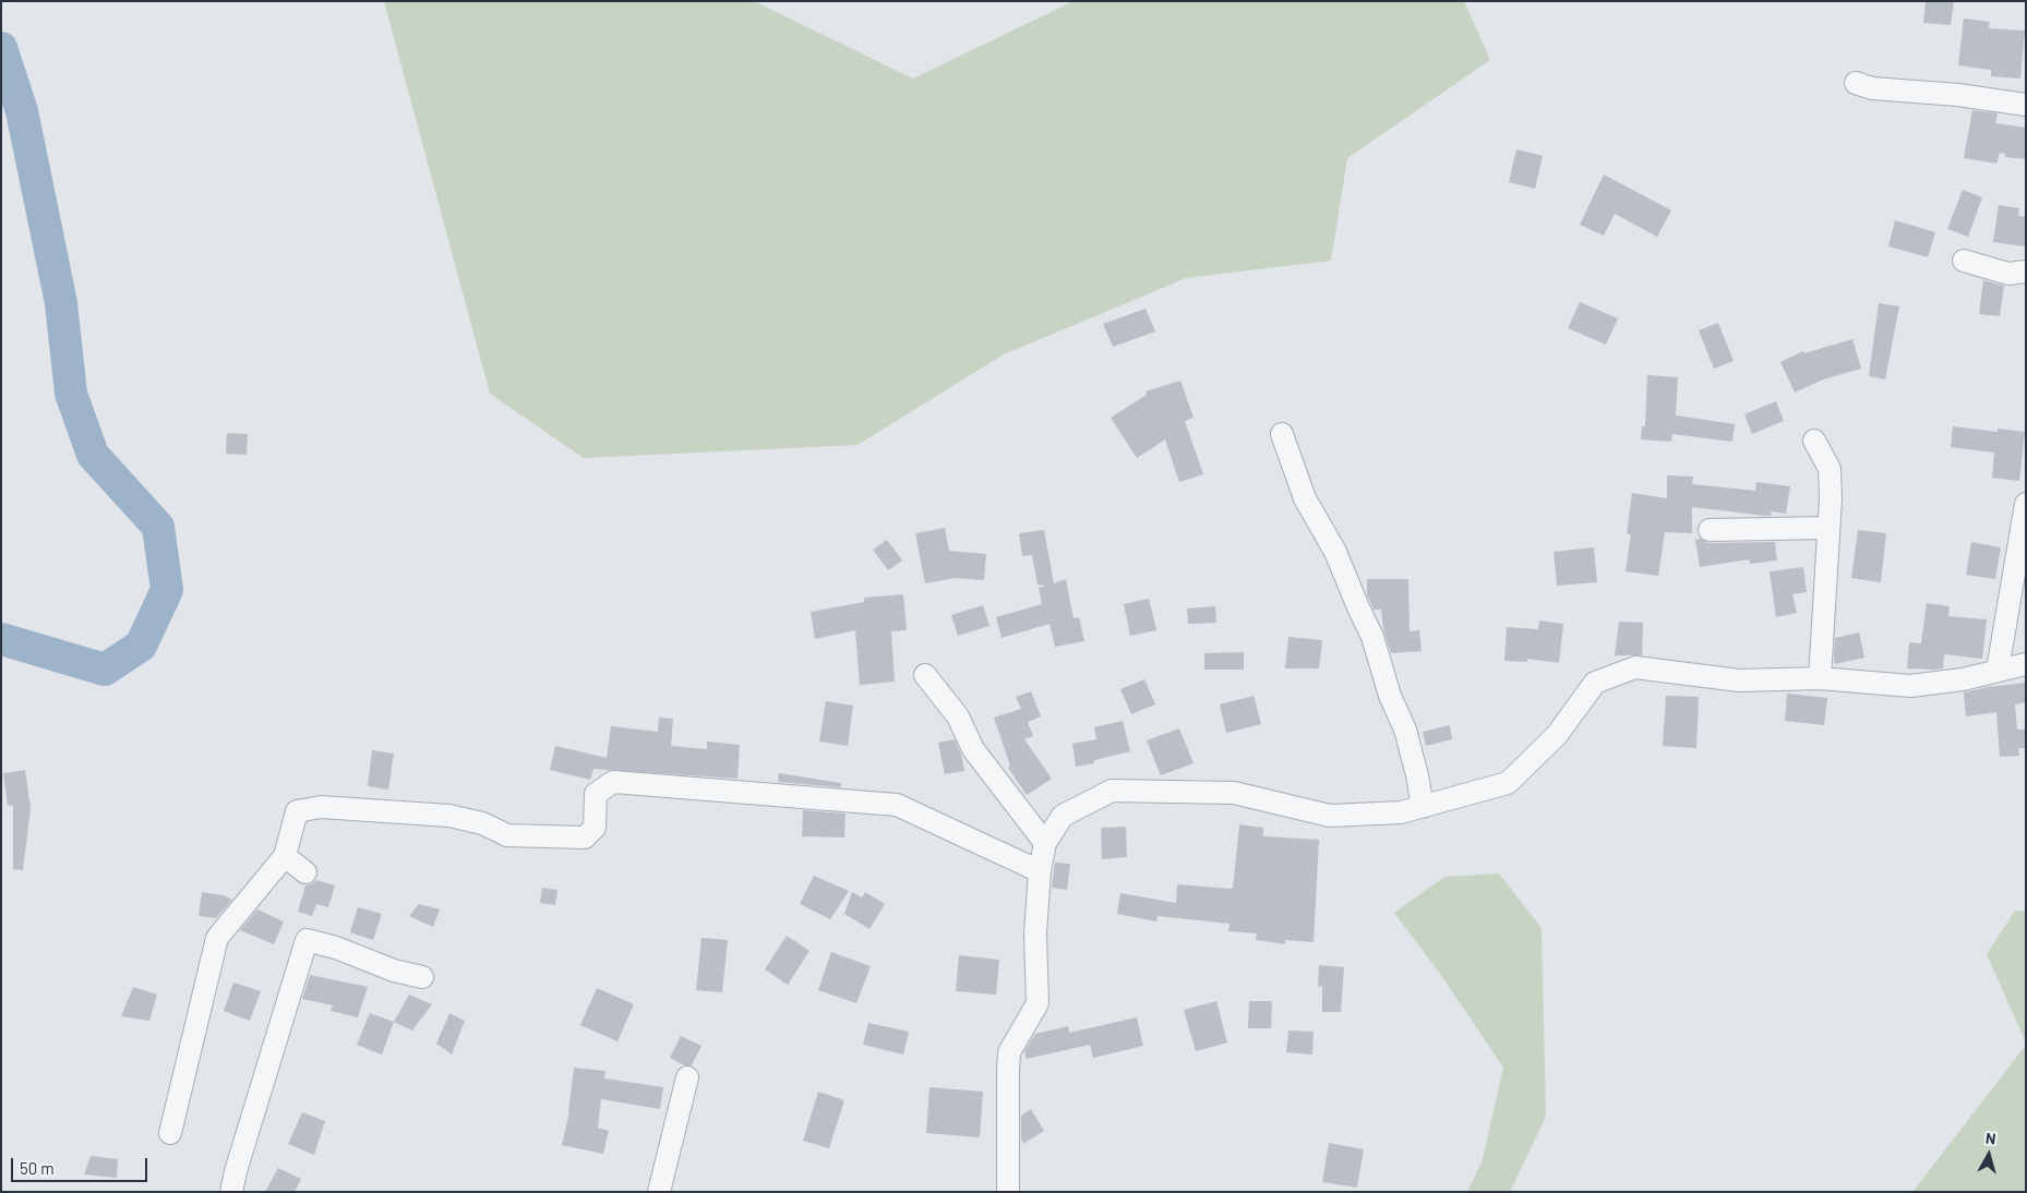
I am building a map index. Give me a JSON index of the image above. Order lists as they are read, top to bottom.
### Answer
{
  "scale_bar": "50 m",
  "north": "top"
}
